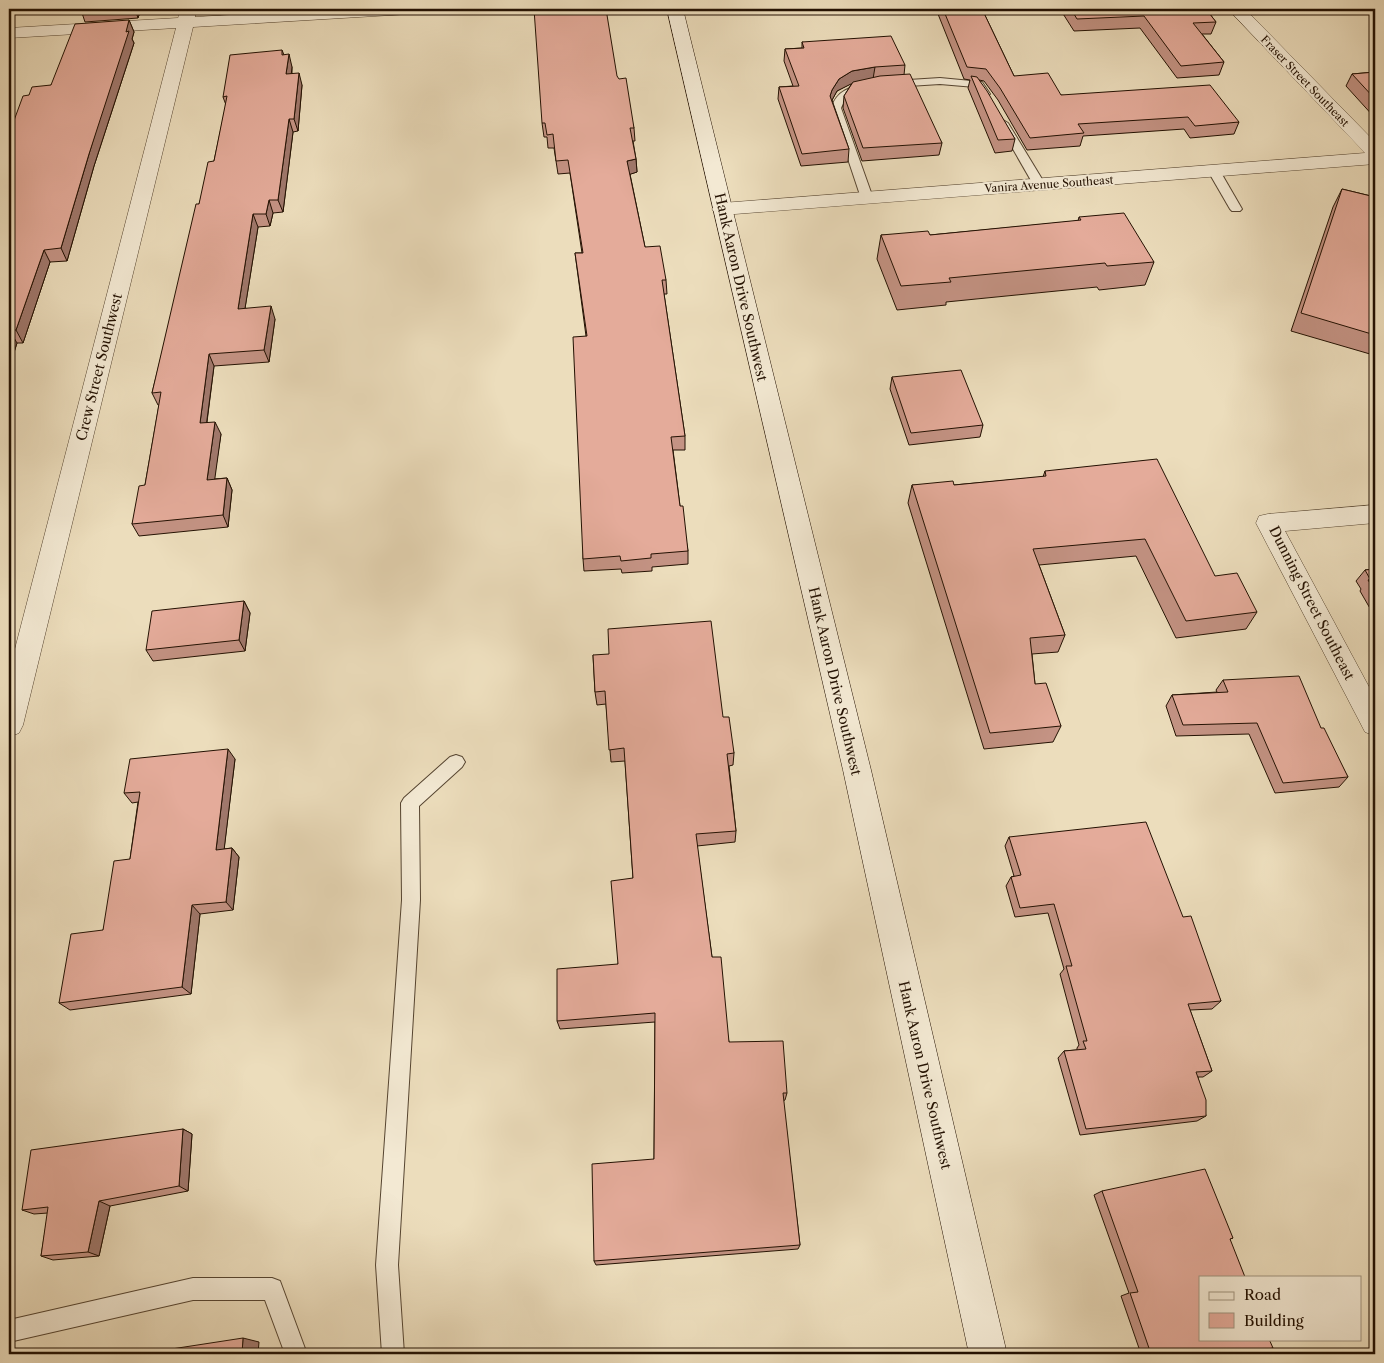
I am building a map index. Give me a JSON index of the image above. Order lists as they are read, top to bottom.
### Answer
{
  "streets": {
    "street": [
      "Fraser Street Southeast",
      "Vanira Avenue Southeast",
      "Hank Aaron Drive Southwest",
      "Crew Street Southwest",
      "Dunning Street Southeast"
    ]
  },
  "crossings": [
    ["Vanira Avenue Southeast", "Hank Aaron Drive Southwest"]
  ],
  "legend": ["Road", "Building"]
}
